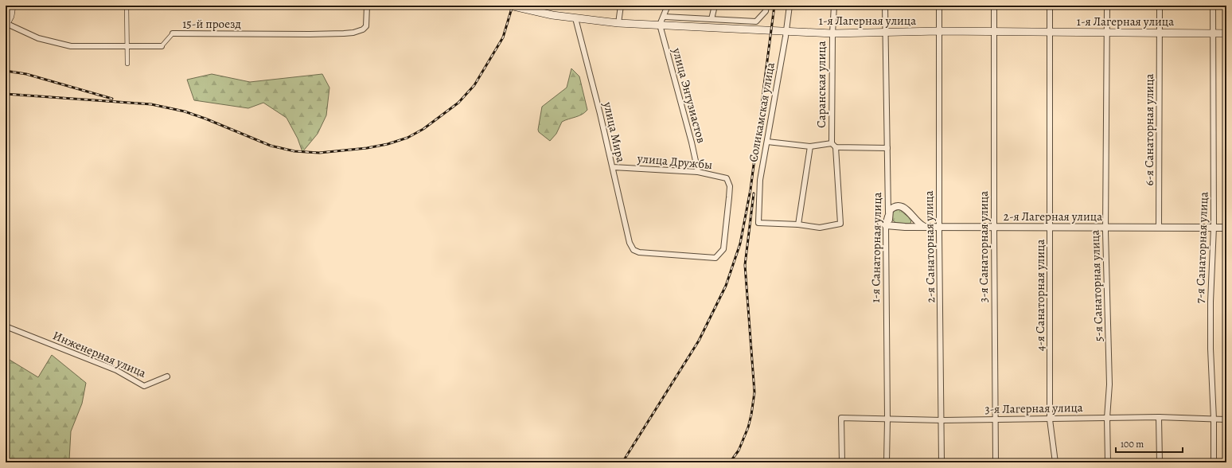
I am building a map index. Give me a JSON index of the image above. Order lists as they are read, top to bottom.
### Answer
{
  "streets": {
    "main road": ["1-я Лагерная улица"],
    "street": [
      "15-й проезд",
      "Саранская улица",
      "улица Энтузиастов",
      "Соликамская улица",
      "6-я Санаторная улица",
      "улица Мира",
      "улица Дружбы",
      "2-я Лагерная улица",
      "2-я Санаторная улица",
      "3-я Санаторная улица",
      "1-я Санаторная улица",
      "7-я Санаторная улица",
      "5-я Санаторная улица",
      "4-я Санаторная улица",
      "Инженерная улица",
      "3-я Лагерная улица"
    ]
  },
  "crossings": [
    ["1-я Лагерная улица", "Саранская улица"],
    ["1-я Лагерная улица", "улица Энтузиастов"],
    ["1-я Лагерная улица", "Соликамская улица"],
    ["1-я Лагерная улица", "6-я Санаторная улица"],
    ["1-я Лагерная улица", "улица Мира"],
    ["1-я Лагерная улица", "2-я Санаторная улица"],
    ["1-я Лагерная улица", "3-я Санаторная улица"],
    ["1-я Лагерная улица", "1-я Санаторная улица"],
    ["1-я Лагерная улица", "7-я Санаторная улица"],
    ["1-я Лагерная улица", "5-я Санаторная улица"],
    ["1-я Лагерная улица", "4-я Санаторная улица"],
    ["Саранская улица", "Соликамская улица"],
    ["улица Энтузиастов", "улица Дружбы"],
    ["6-я Санаторная улица", "2-я Лагерная улица"],
    ["улица Мира", "улица Дружбы"],
    ["2-я Лагерная улица", "2-я Санаторная улица"],
    ["2-я Лагерная улица", "3-я Санаторная улица"],
    ["2-я Лагерная улица", "1-я Санаторная улица"],
    ["2-я Лагерная улица", "7-я Санаторная улица"],
    ["2-я Лагерная улица", "5-я Санаторная улица"],
    ["2-я Лагерная улица", "4-я Санаторная улица"],
    ["2-я Санаторная улица", "3-я Лагерная улица"],
    ["3-я Санаторная улица", "3-я Лагерная улица"],
    ["1-я Санаторная улица", "3-я Лагерная улица"],
    ["7-я Санаторная улица", "3-я Лагерная улица"],
    ["5-я Санаторная улица", "3-я Лагерная улица"],
    ["4-я Санаторная улица", "3-я Лагерная улица"]
  ],
  "scale_bar": "100 m"
}
